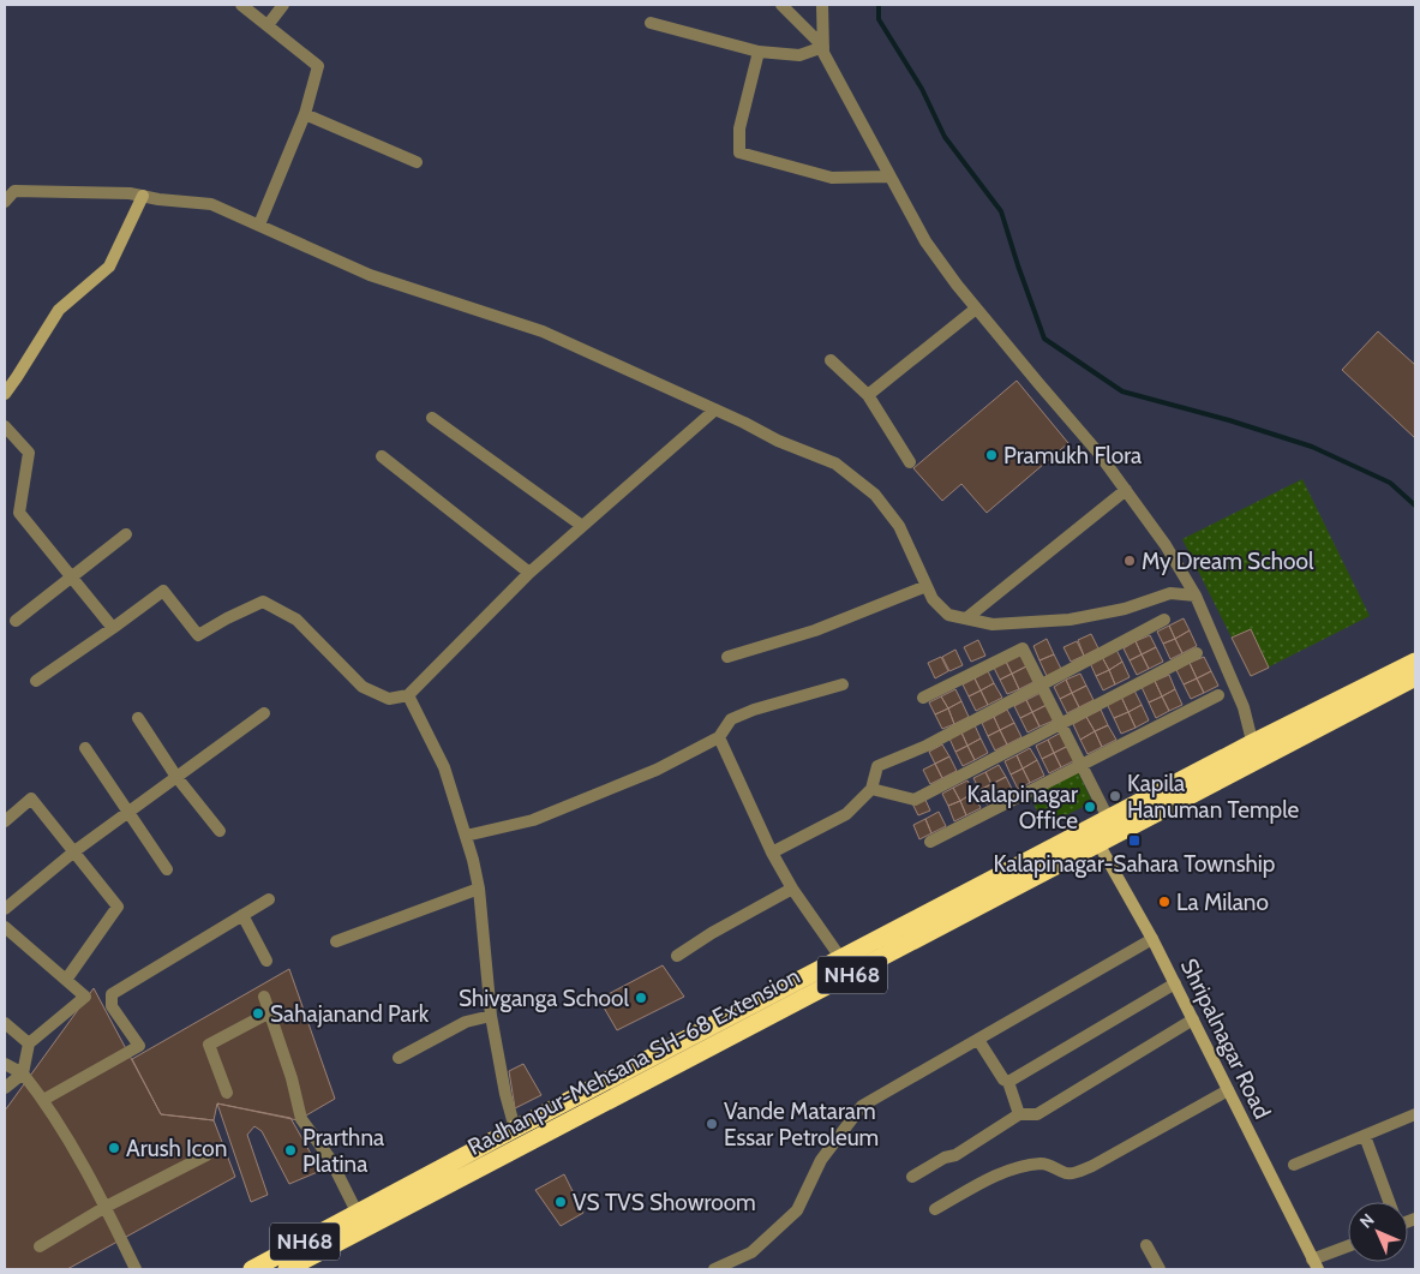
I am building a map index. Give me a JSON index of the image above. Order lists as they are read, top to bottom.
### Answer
{
  "streets": {
    "highway": ["NH68", "Radhanpur-Mehsana SH-68 Extension"],
    "street": ["Shripalnagar Road"]
  },
  "crossings": [
    ["NH68", "Shripalnagar Road"],
    ["NH68", "Radhanpur-Mehsana SH-68 Extension"],
    ["Shripalnagar Road", "Radhanpur-Mehsana SH-68 Extension"]
  ],
  "places": {
    "other": [
      "Pramukh Flora",
      "My Dream School",
      "Kapila Hanuman Temple",
      "Kalapinagar Office",
      "La Milano",
      "Shivganga School",
      "Sahajanand Park",
      "Vande Mataram Essar Petroleum",
      "Arush Icon",
      "Prarthna Platina",
      "VS TVS Showroom"
    ],
    "transit": ["Kalapinagar-Sahara Township"]
  },
  "north": "top left"
}
